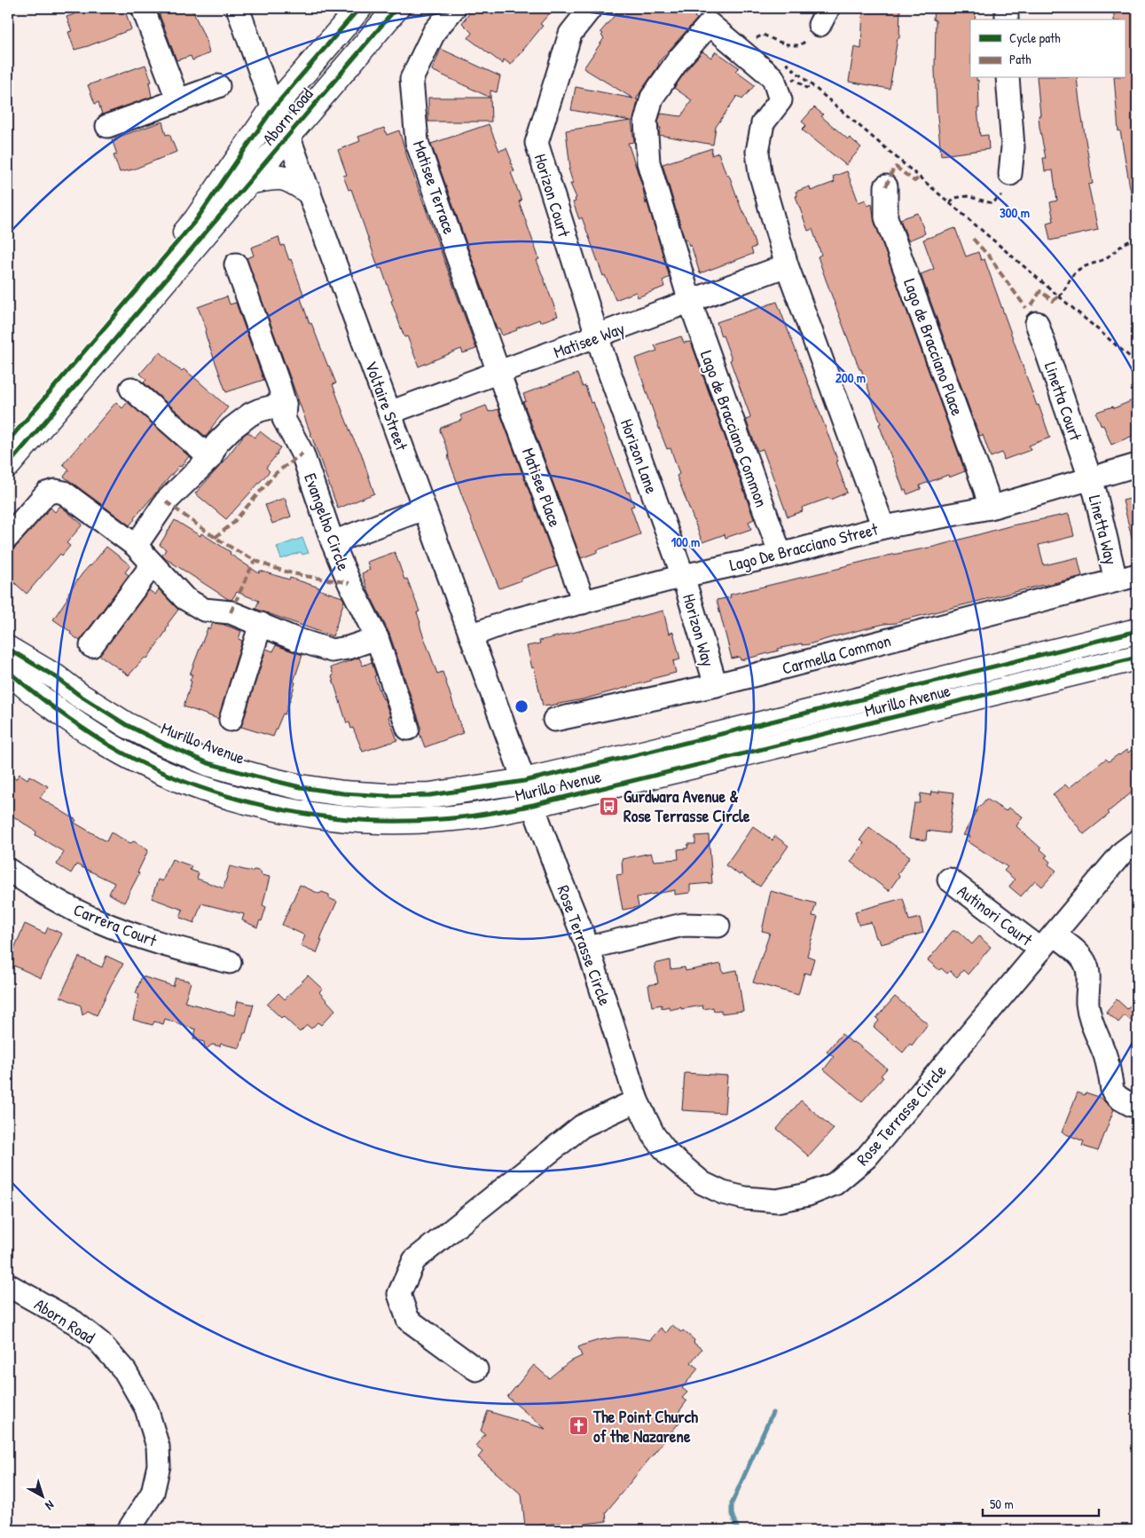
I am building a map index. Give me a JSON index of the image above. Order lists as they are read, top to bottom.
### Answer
{
  "streets": {
    "main road": ["Aborn Road", "Murillo Avenue"],
    "street": [
      "Matisee Terrace",
      "Horizon Court",
      "Matisee Way",
      "Lago de Bracciano Place",
      "Linetta Court",
      "Voltaire Street",
      "Lago de Bracciano Common",
      "Horizon Lane",
      "Matisee Place",
      "Evangelho Circle",
      "Linetta Way",
      "Lago De Bracciano Street",
      "Horizon Way",
      "Carmella Common",
      "Autinori Court",
      "Carrera Court",
      "Rose Terrasse Circle"
    ]
  },
  "crossings": [
    ["Aborn Road", "Voltaire Street"],
    ["Matisee Terrace", "Matisee Way"],
    ["Matisee Terrace", "Matisee Place"],
    ["Horizon Court", "Matisee Way"],
    ["Horizon Court", "Horizon Lane"],
    ["Matisee Way", "Voltaire Street"],
    ["Matisee Way", "Lago de Bracciano Common"],
    ["Matisee Way", "Horizon Lane"],
    ["Matisee Way", "Matisee Place"],
    ["Lago de Bracciano Place", "Lago De Bracciano Street"],
    ["Linetta Court", "Linetta Way"],
    ["Linetta Court", "Lago De Bracciano Street"],
    ["Voltaire Street", "Lago De Bracciano Street"],
    ["Voltaire Street", "Murillo Avenue"],
    ["Voltaire Street", "Rose Terrasse Circle"],
    ["Lago de Bracciano Common", "Lago De Bracciano Street"],
    ["Horizon Lane", "Lago De Bracciano Street"],
    ["Horizon Lane", "Horizon Way"],
    ["Matisee Place", "Lago De Bracciano Street"],
    ["Linetta Way", "Lago De Bracciano Street"],
    ["Linetta Way", "Carmella Common"],
    ["Lago De Bracciano Street", "Horizon Way"],
    ["Horizon Way", "Carmella Common"],
    ["Murillo Avenue", "Rose Terrasse Circle"],
    ["Autinori Court", "Rose Terrasse Circle"]
  ],
  "places": {
    "bus stop": ["Gurdwara Avenue & Rose Terrasse Circle"],
    "church": ["The Point Church of the Nazarene"]
  },
  "legend": ["Cycle path", "Path"],
  "scale_bar": "50 m",
  "north": "bottom right",
  "rings": ["300 m", "200 m", "100 m"]
}
